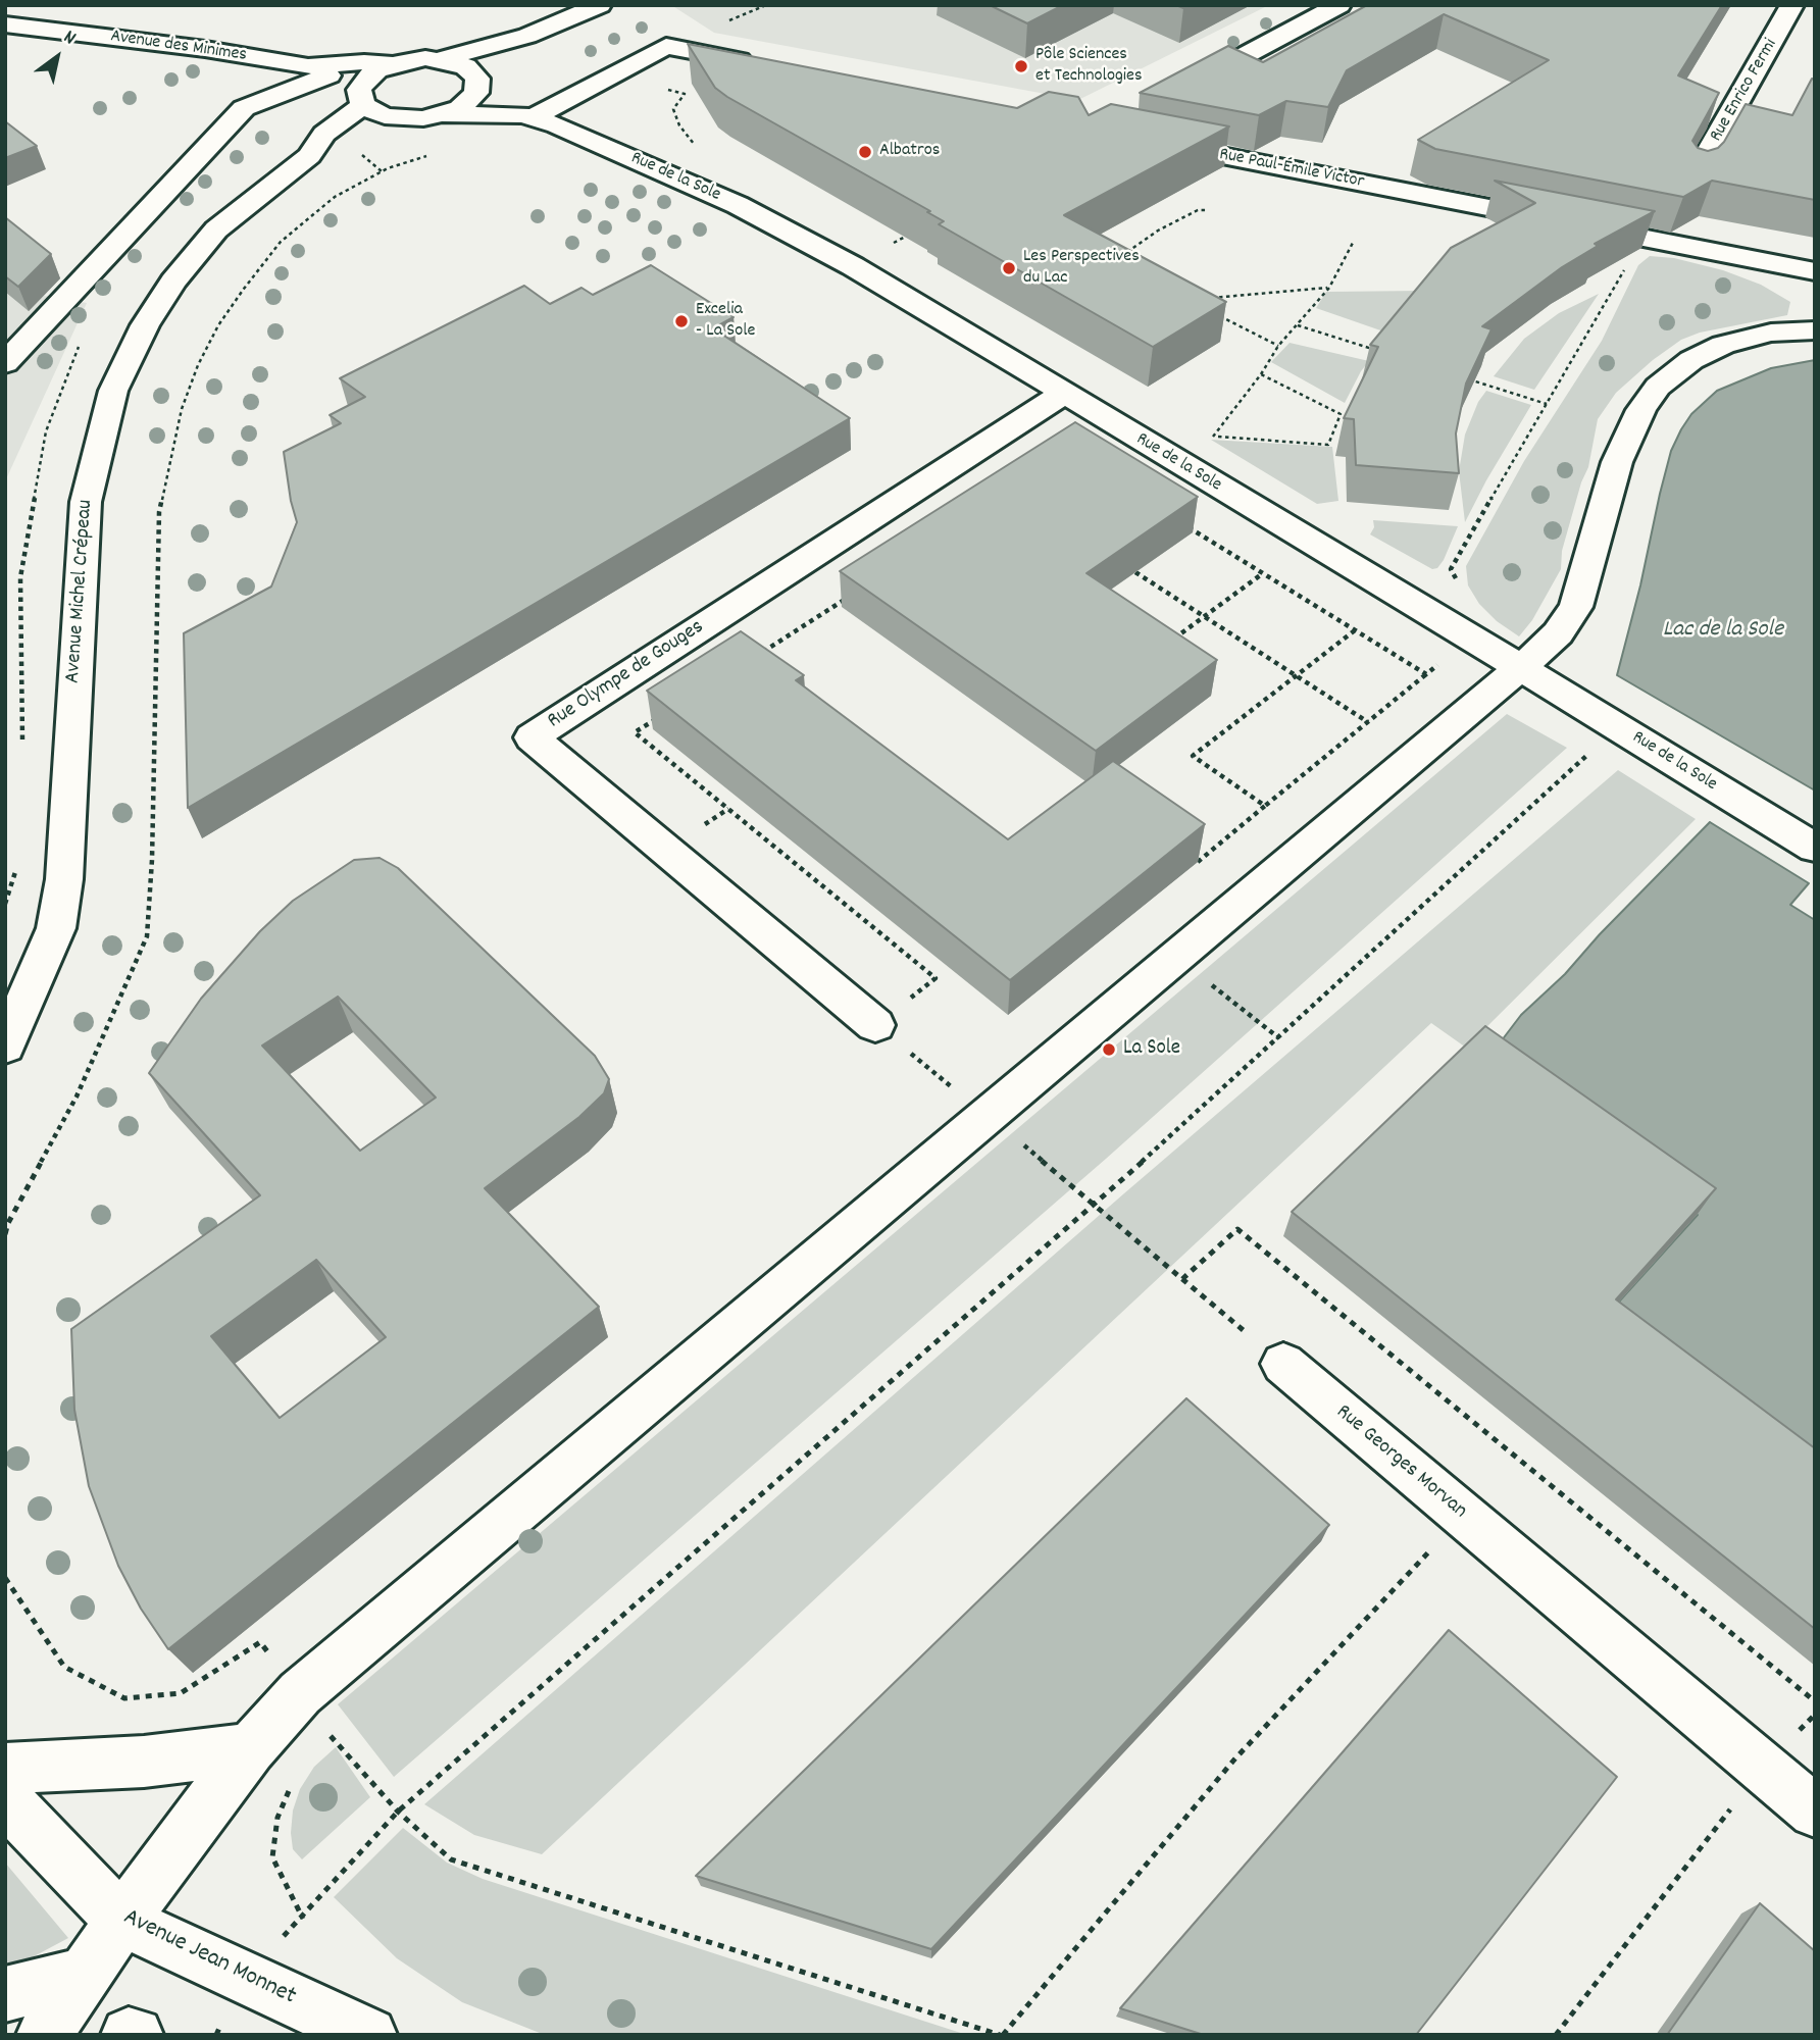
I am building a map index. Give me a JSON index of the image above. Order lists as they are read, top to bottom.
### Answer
{
  "streets": {
    "street": [
      "Avenue des Minimes",
      "Rue Enrico Fermi",
      "Rue Paul-Émile Victor",
      "Rue de la Sole",
      "Avenue Michel Crépeau",
      "Rue Olympe de Gouges",
      "Rue Georges Morvan",
      "Avenue Jean Monnet"
    ]
  },
  "crossings": [
    ["Avenue des Minimes", "Avenue Michel Crépeau"],
    ["Rue de la Sole", "Avenue Michel Crépeau"],
    ["Rue de la Sole", "Rue Olympe de Gouges"]
  ],
  "water": ["Lac de la Sole"],
  "places": [
    "Pôle Sciences et Technologies",
    "Albatros",
    "Les Perspectives du Lac",
    "Excelia - La Sole",
    "La Sole"
  ],
  "north": "top right"
}
